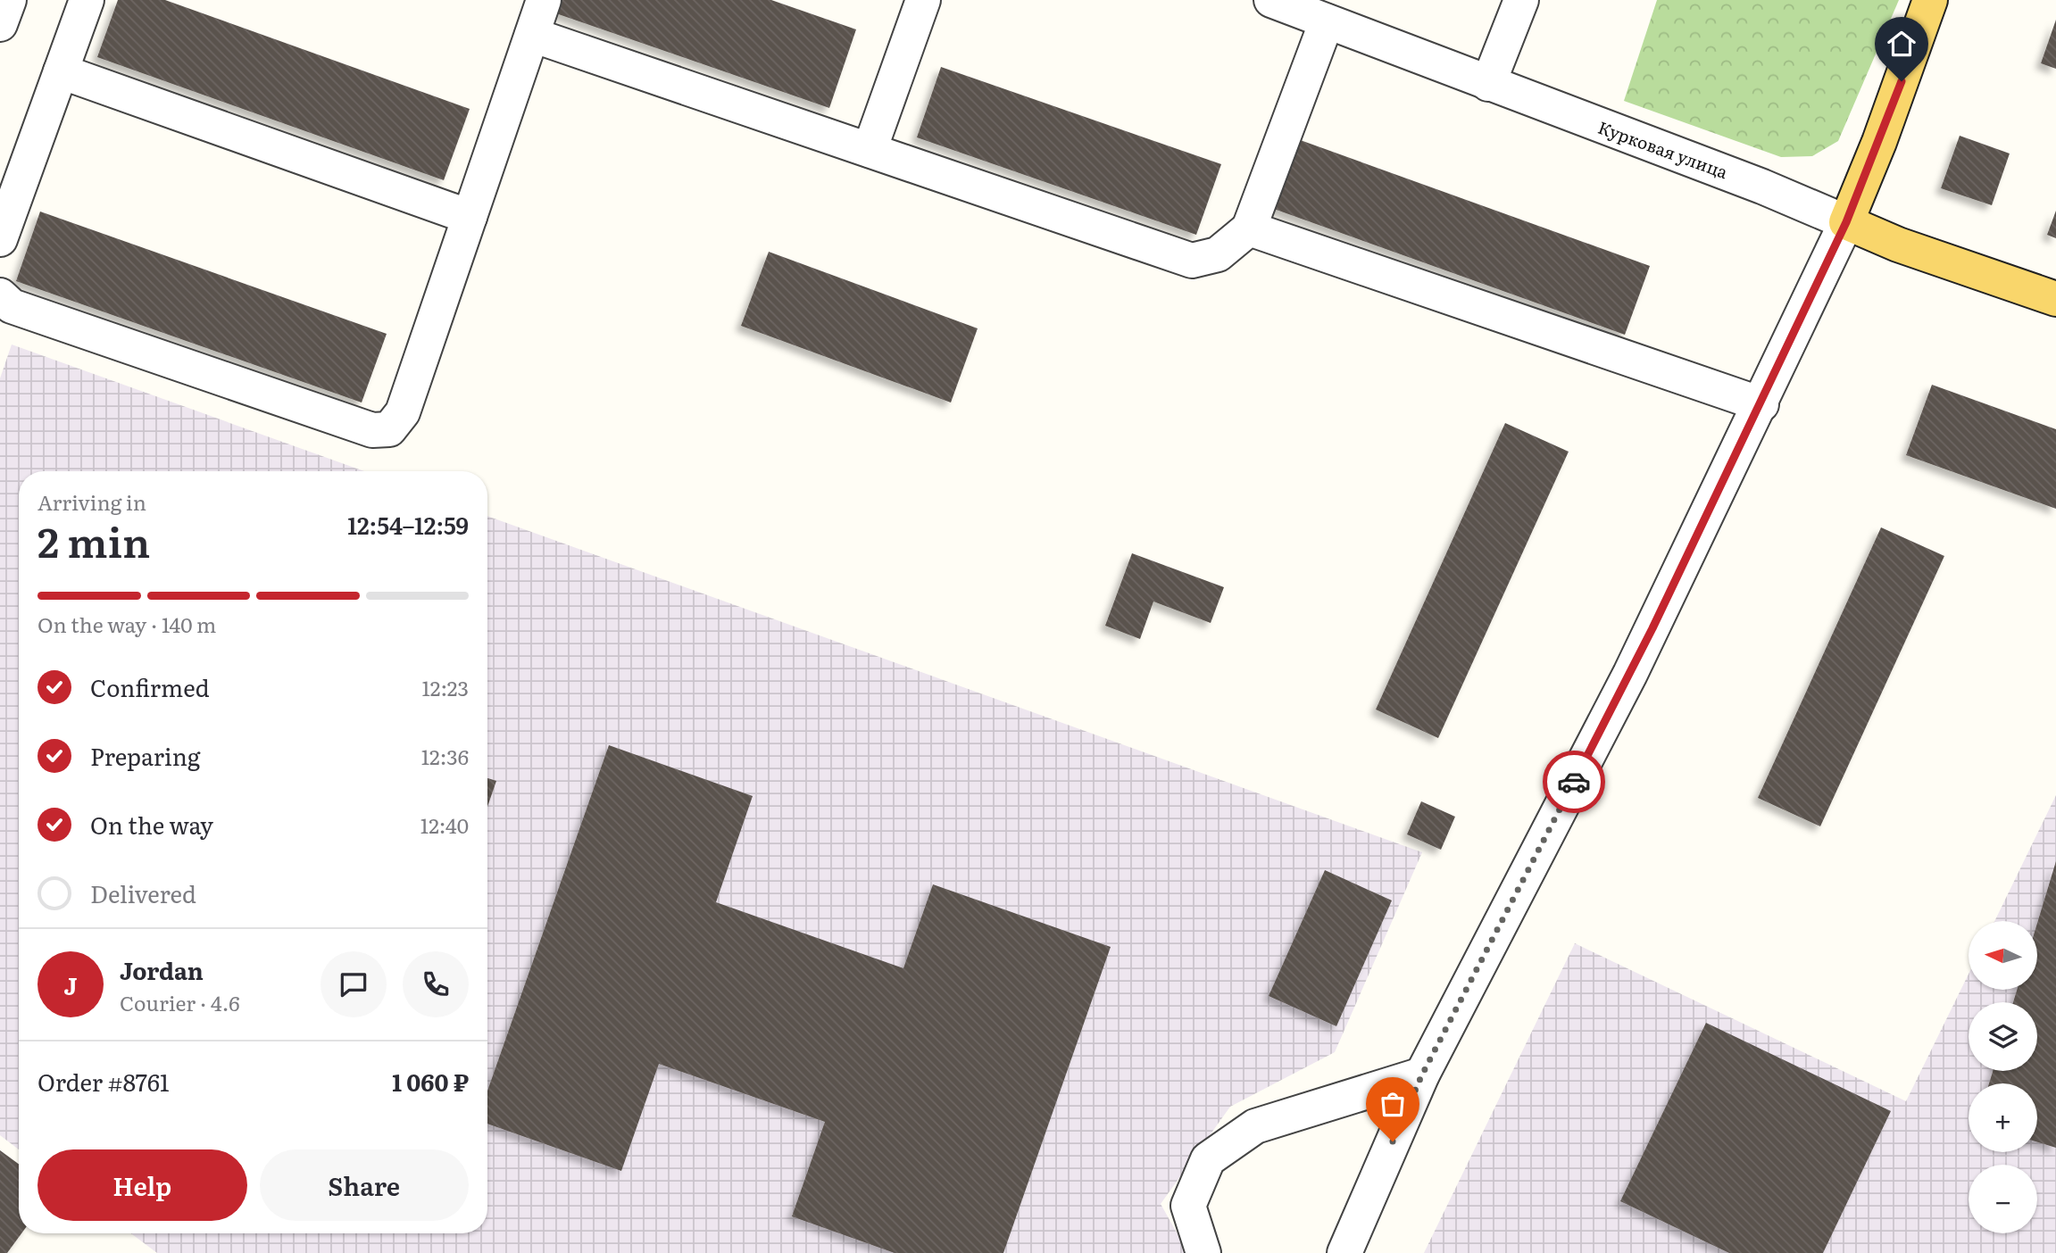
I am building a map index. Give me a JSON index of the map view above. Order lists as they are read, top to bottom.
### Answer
{
  "streets": {
    "main road": ["Курковая улица"]
  },
  "north": "left",
  "page": {
    "heading": ["2 min", "Arriving in", "12:54–12:59"],
    "panel": [
      "Jordan",
      "Courier · 4.6",
      "Order #8761",
      "1 060 ₽"
    ],
    "bar": "On the way · 140 m",
    "list": [
      ["Confirmed", "12:23"],
      ["Preparing", "12:36"],
      ["On the way", "12:40"],
      "Delivered"
    ],
    "map_buttons": ["+", "−"],
    "round": "J",
    "buttons": ["Help", "Share"]
  }
}
